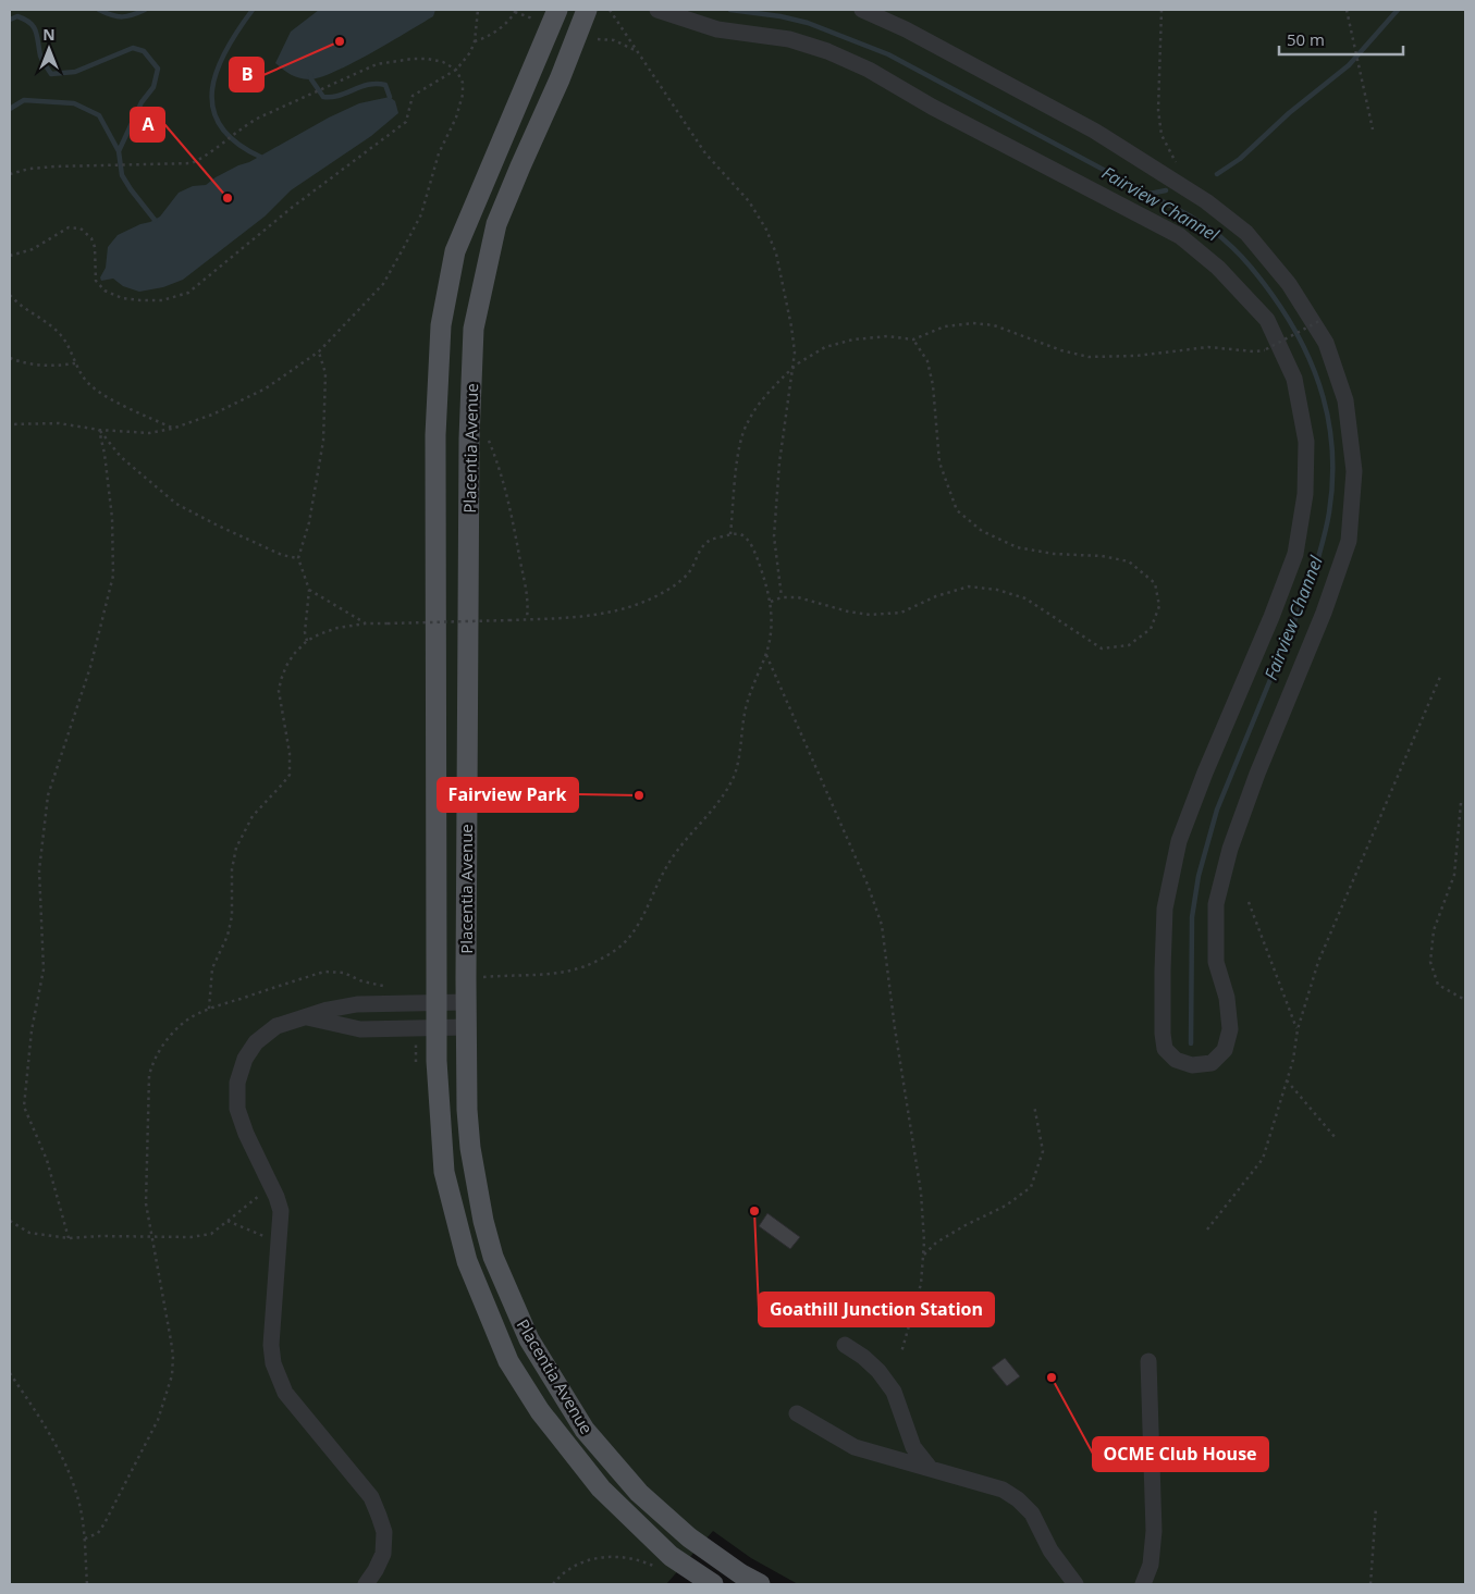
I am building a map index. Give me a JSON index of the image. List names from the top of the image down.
{
  "streets": {
    "main road": ["Placentia Avenue"]
  },
  "water": ["Fairview Channel"],
  "places": [
    "B",
    "A",
    "Fairview Park",
    "Goathill Junction Station",
    "OCME Club House"
  ],
  "scale_bar": "50 m",
  "north": "top"
}
